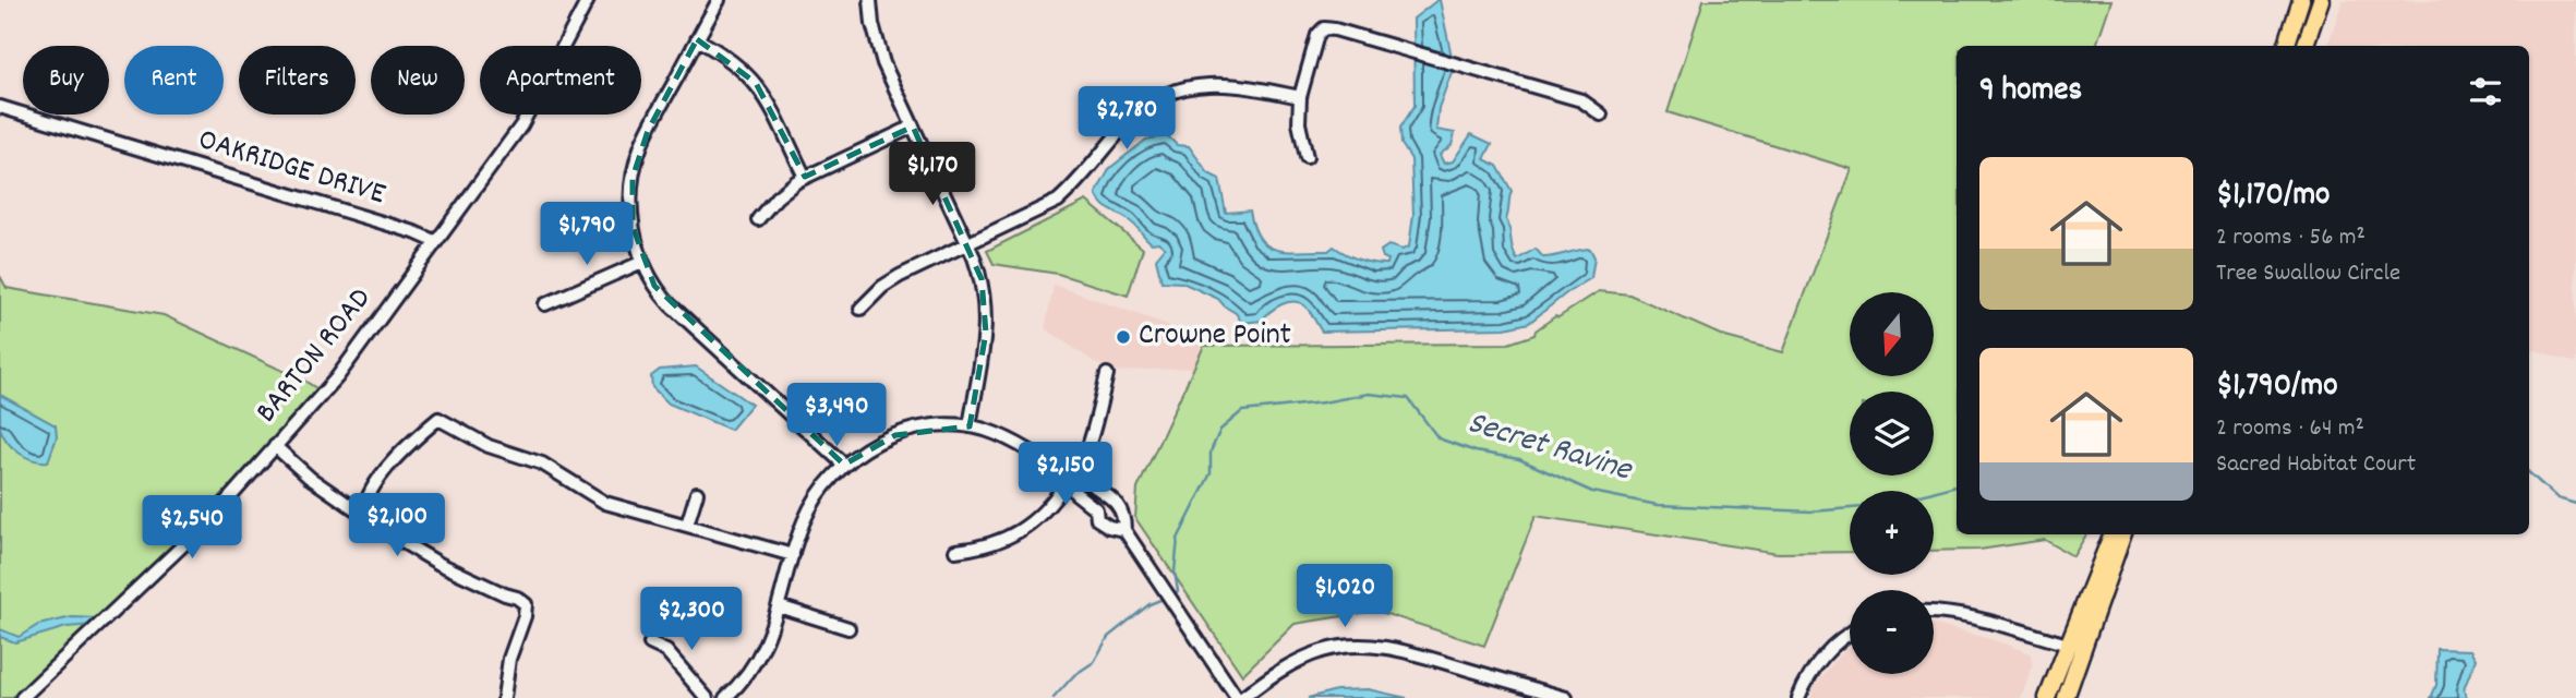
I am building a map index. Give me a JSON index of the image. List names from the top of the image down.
{
  "streets": {
    "street": ["OAKRIDGE DRIVE", "BARTON ROAD"]
  },
  "crossings": [
    ["OAKRIDGE DRIVE", "BARTON ROAD"]
  ],
  "water": ["Secret Ravine"],
  "places": ["Crowne Point"],
  "north": "bottom",
  "page": {
    "chip": [
      "Buy",
      "Rent",
      "Filters",
      "New",
      "Apartment"
    ],
    "heading": "9 homes",
    "price": [
      "$2,780",
      "$1,170",
      "$1,790",
      "$3,490",
      "$2,150",
      "$2,100",
      "$2,540",
      "$1,020",
      "$2,300"
    ],
    "list": [
      {
        "name": "$1,170/mo",
        "note": "2 rooms · 56 m² · Tree Swallow Circle"
      },
      {
        "name": "$1,790/mo",
        "note": "2 rooms · 64 m² · Sacred Habitat Court"
      }
    ],
    "map_buttons": ["+", "−"]
  }
}
